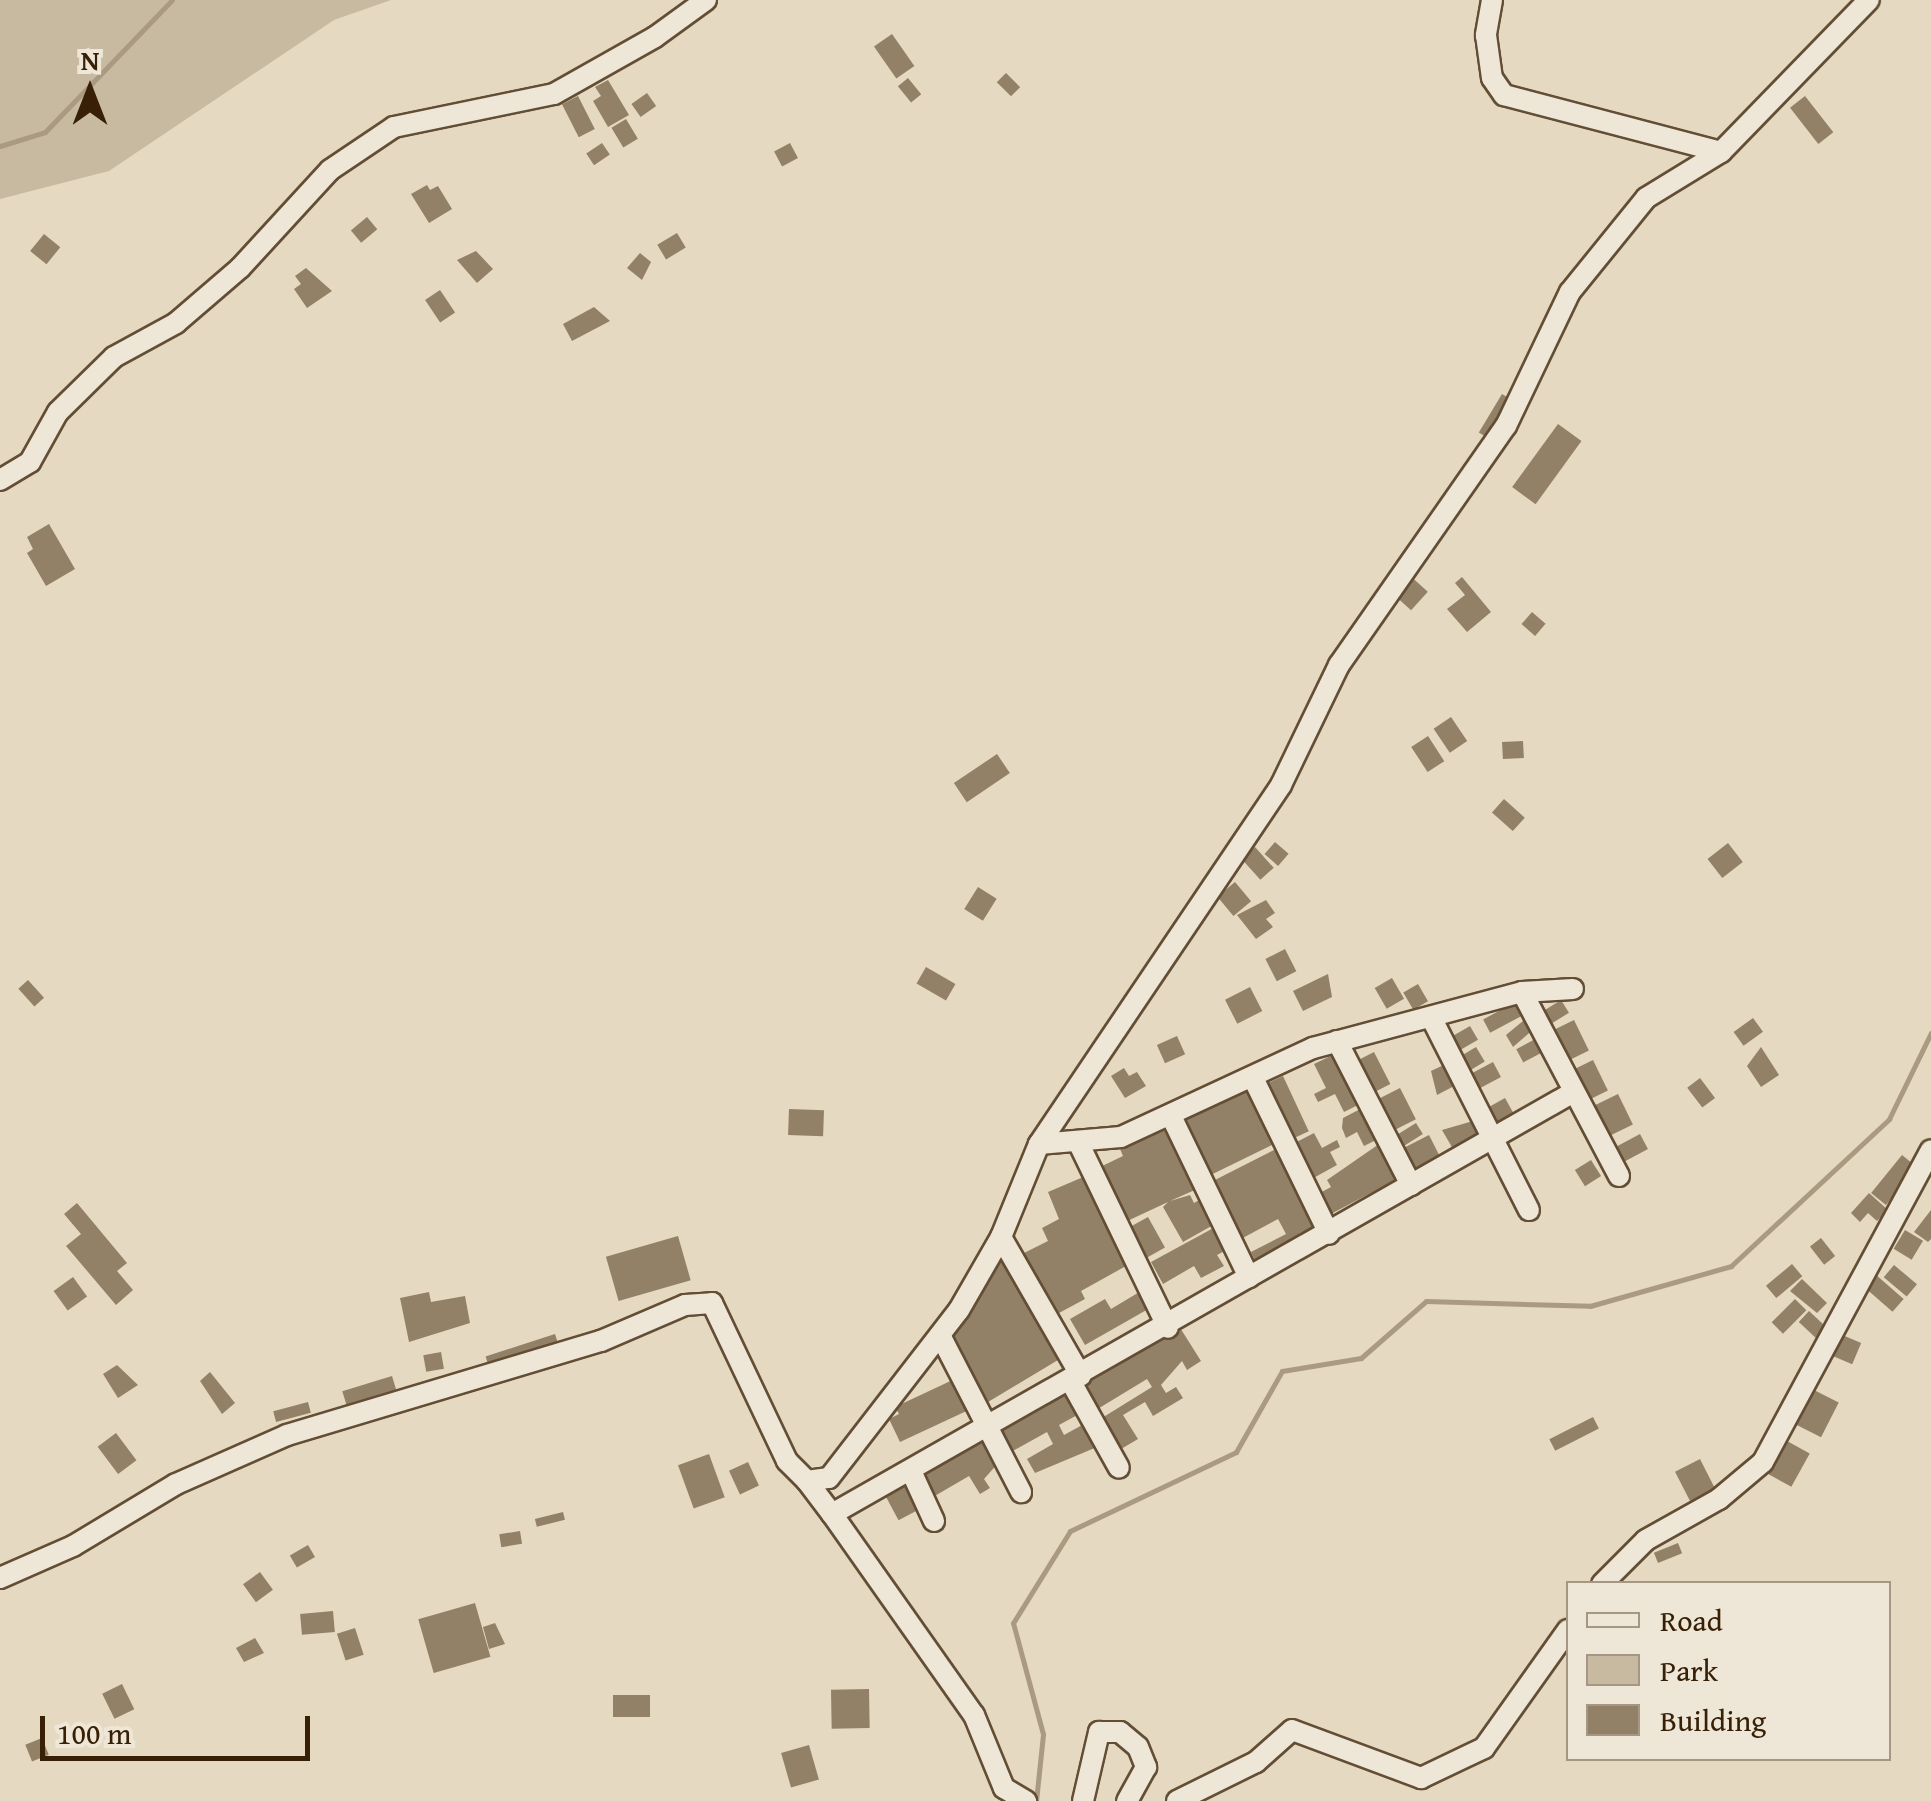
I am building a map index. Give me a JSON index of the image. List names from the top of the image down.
{
  "legend": ["Road", "Park", "Building"],
  "scale_bar": "100 m",
  "north": "top"
}
